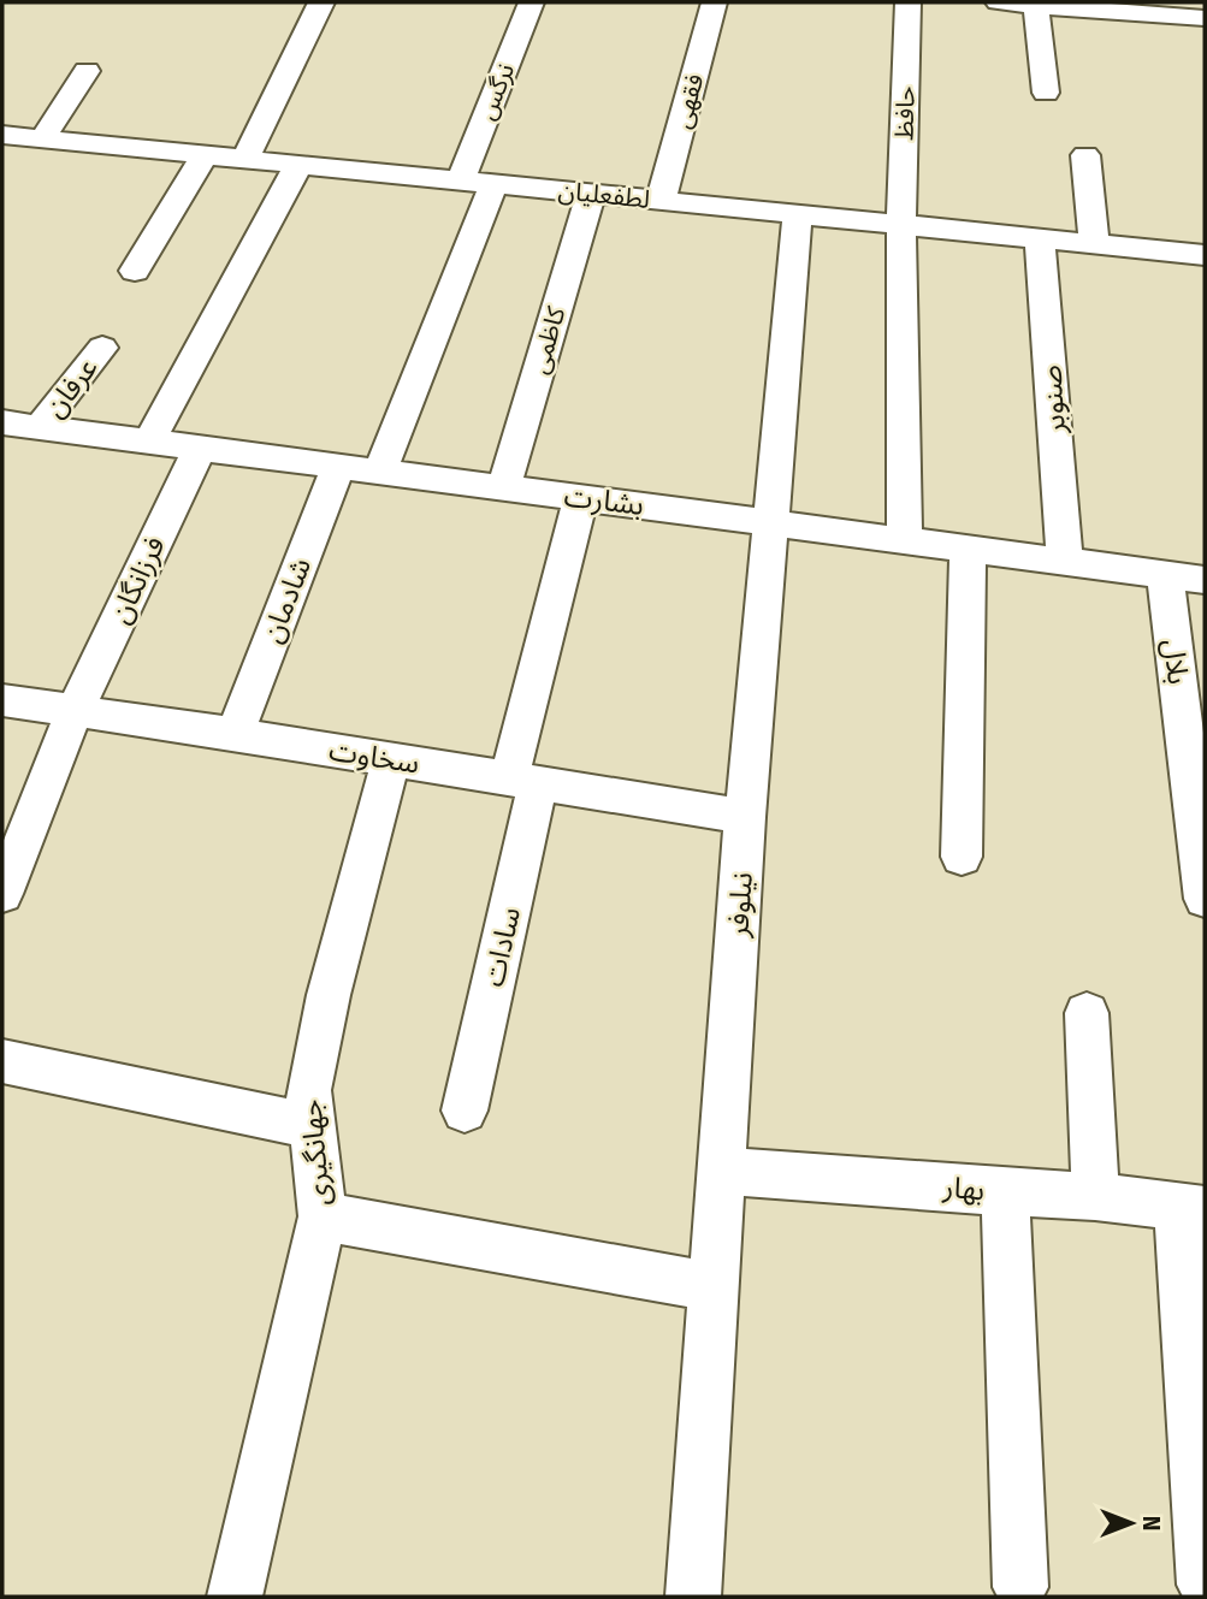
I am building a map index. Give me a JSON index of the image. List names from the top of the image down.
{
  "streets": {
    "street": [
      "نرگس",
      "فقهی",
      "حافظ",
      "لطفعلیان",
      "کاظمی",
      "عرفان",
      "صنوبر",
      "بشارت",
      "فرزانگان",
      "شادمان",
      "بلال",
      "سخاوت",
      "نیلوفر",
      "سادات",
      "جهانگیری",
      "بهار"
    ]
  },
  "crossings": [
    ["نرگس", "لطفعلیان"],
    ["فقهی", "لطفعلیان"],
    ["حافظ", "لطفعلیان"],
    ["حافظ", "بشارت"],
    ["لطفعلیان", "کاظمی"],
    ["لطفعلیان", "صنوبر"],
    ["لطفعلیان", "نیلوفر"],
    ["کاظمی", "بشارت"],
    ["عرفان", "بشارت"],
    ["صنوبر", "بشارت"],
    ["بشارت", "فرزانگان"],
    ["بشارت", "شادمان"],
    ["بشارت", "بلال"],
    ["بشارت", "نیلوفر"],
    ["فرزانگان", "سخاوت"],
    ["شادمان", "سخاوت"],
    ["سخاوت", "نیلوفر"],
    ["سخاوت", "سادات"],
    ["سخاوت", "جهانگیری"],
    ["نیلوفر", "بهار"]
  ],
  "north": "right"
}
